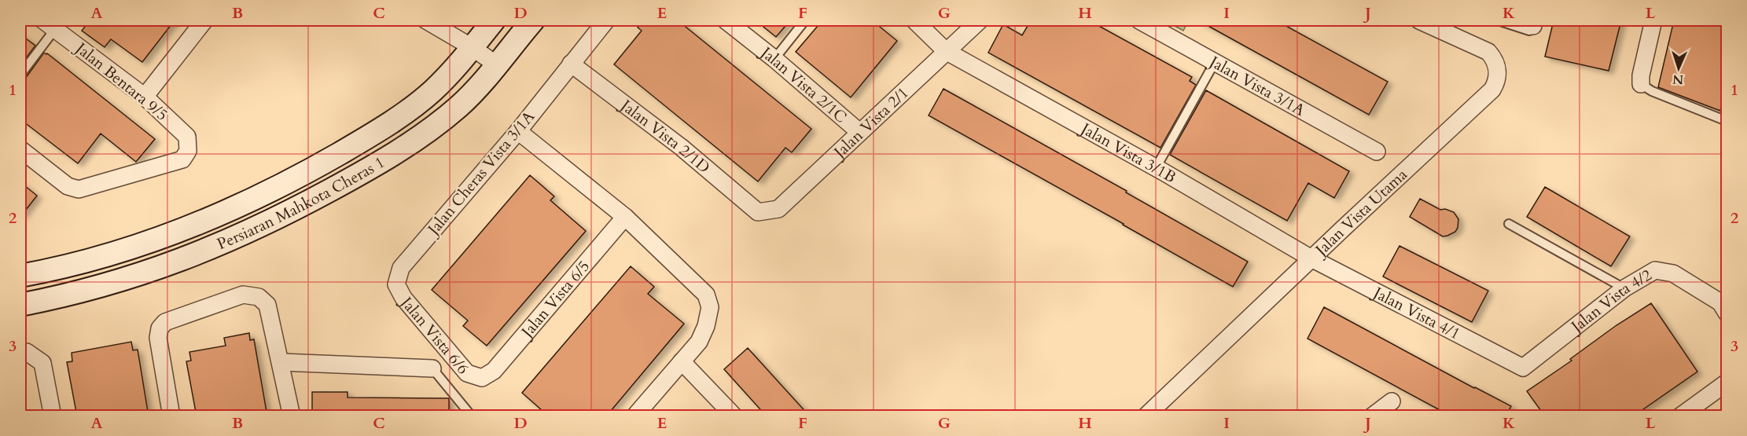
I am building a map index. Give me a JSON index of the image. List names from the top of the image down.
{
  "streets": {
    "main road": ["Persiaran Mahkota Cheras 1"],
    "street": [
      "Jalan Bentara 9/5",
      "Jalan Vista 2/1C",
      "Jalan Vista 3/1A",
      "Jalan Vista 2/1",
      "Jalan Vista 2/1D",
      "Jalan Vista 3/1B",
      "Jalan Cheras Vista 3/1A",
      "Jalan Vista Utama",
      "Jalan Vista 6/5",
      "Jalan Vista 4/2",
      "Jalan Vista 4/1",
      "Jalan Vista 6/6"
    ]
  },
  "crossings": [
    ["Jalan Vista 2/1C", "Jalan Vista 2/1"],
    ["Jalan Vista 2/1", "Jalan Vista 2/1D"],
    ["Jalan Vista 2/1", "Jalan Vista 3/1B"],
    ["Jalan Vista 2/1D", "Jalan Cheras Vista 3/1A"],
    ["Jalan Vista 3/1B", "Jalan Vista Utama"],
    ["Jalan Vista 3/1B", "Jalan Vista 4/1"],
    ["Jalan Cheras Vista 3/1A", "Jalan Vista 6/6"],
    ["Jalan Vista Utama", "Jalan Vista 4/1"],
    ["Jalan Vista 6/5", "Jalan Vista 6/6"],
    ["Jalan Vista 4/2", "Jalan Vista 4/1"]
  ],
  "north": "bottom",
  "grid": {
    "columns": [
      "A",
      "B",
      "C",
      "D",
      "E",
      "F",
      "G",
      "H",
      "I",
      "J",
      "K",
      "L"
    ],
    "rows": ["1", "2", "3"]
  }
}
